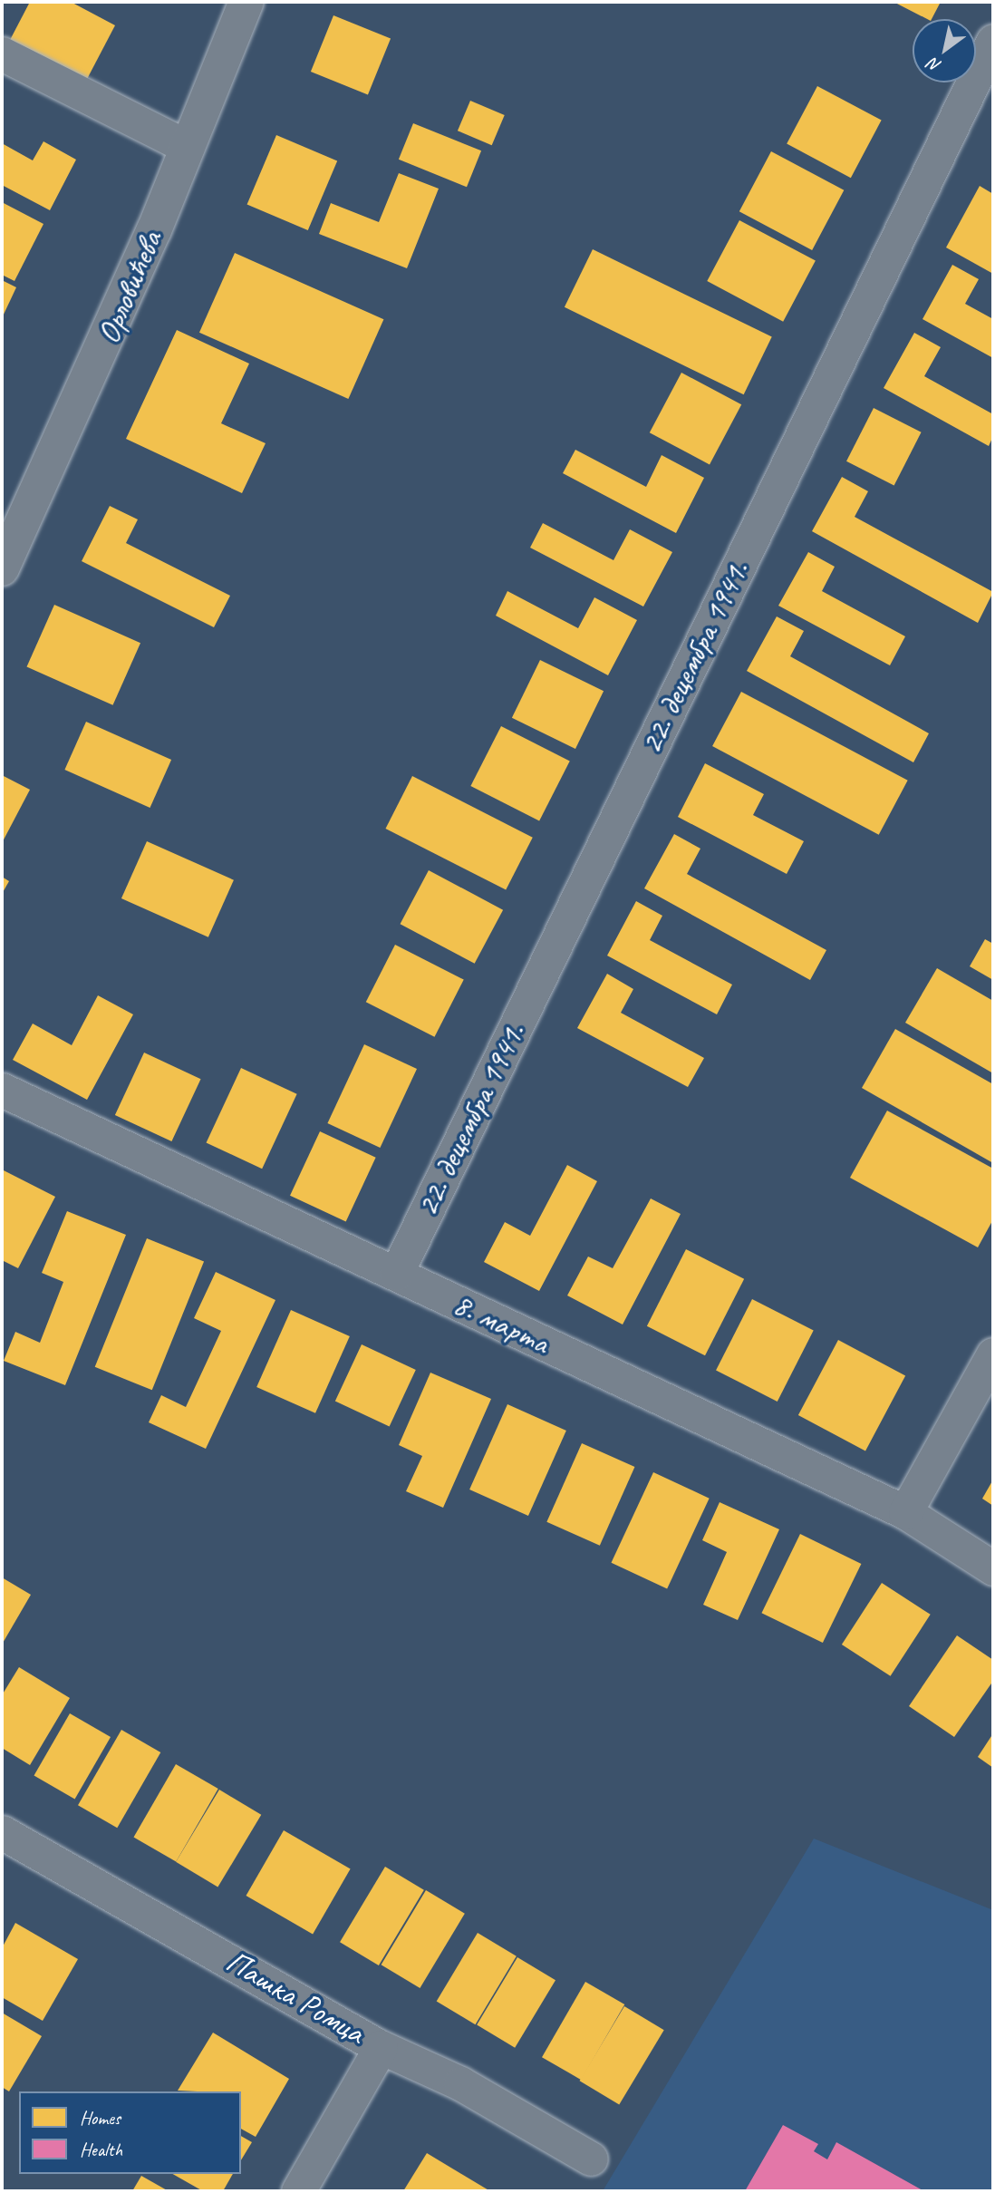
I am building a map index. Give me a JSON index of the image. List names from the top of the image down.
{
  "streets": {
    "street": [
      "Орловићева",
      "22. децембра 1941.",
      "8. марта",
      "Пашка Ромца"
    ]
  },
  "crossings": [
    ["22. децембра 1941.", "8. марта"]
  ],
  "legend": ["Homes", "Health"],
  "north": "bottom left"
}
